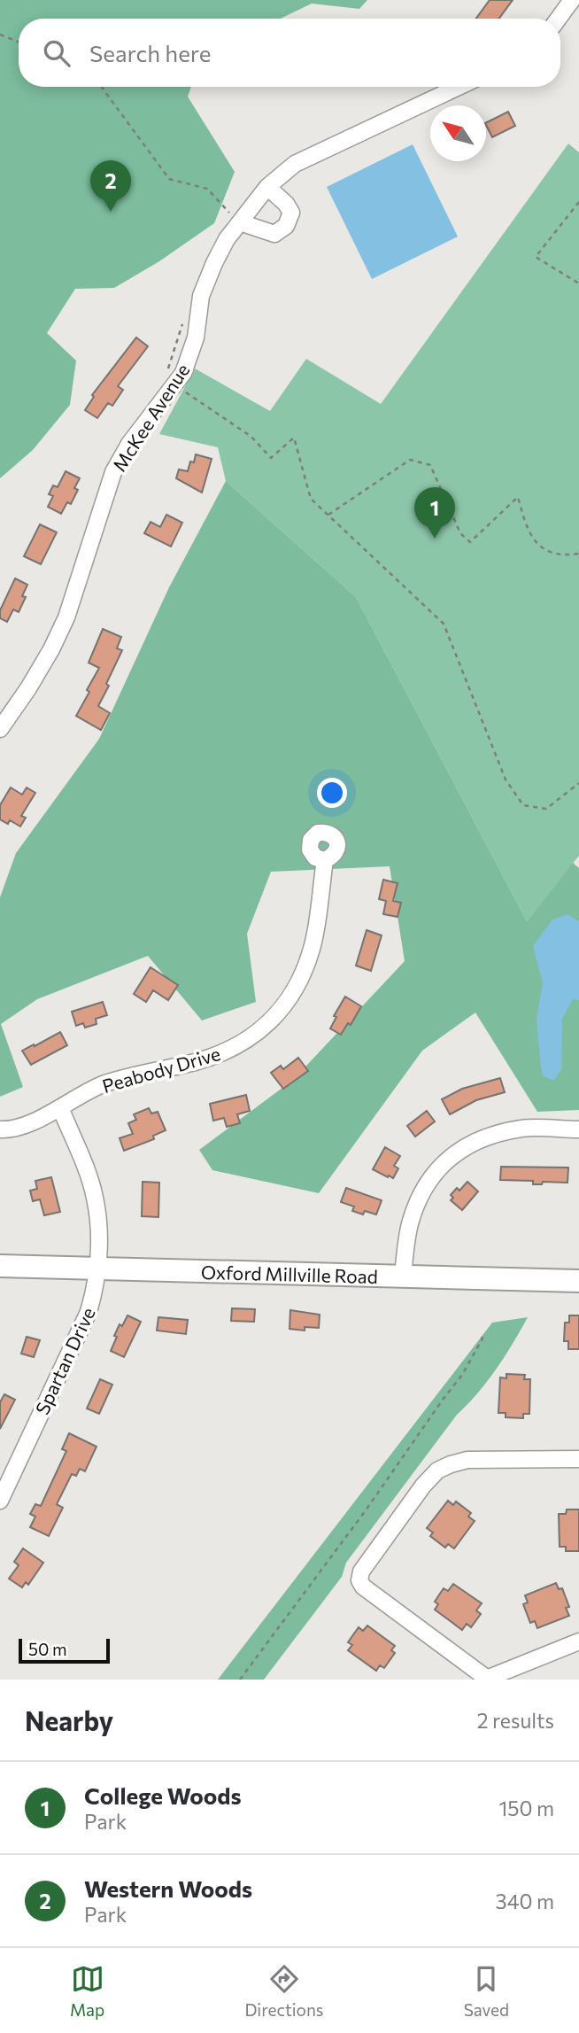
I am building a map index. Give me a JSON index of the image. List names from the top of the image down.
{
  "streets": {
    "highway": ["Oxford Millville Road"],
    "street": ["McKee Avenue", "Peabody Drive", "Spartan Drive"]
  },
  "crossings": [
    ["Peabody Drive", "Spartan Drive"],
    ["Oxford Millville Road", "Spartan Drive"]
  ],
  "scale_bar": "50 m",
  "north": "top left",
  "page": {
    "search": "Search here",
    "pins": ["2", "1"],
    "scale": "50 m",
    "heading": ["Nearby", "2 results"],
    "list": [
      {
        "mark": "1",
        "name": "College Woods",
        "note": "Park",
        "value": "150 m"
      },
      {
        "mark": "2",
        "name": "Western Woods",
        "note": "Park",
        "value": "340 m"
      }
    ],
    "nav": ["Map", "Directions", "Saved"]
  }
}
